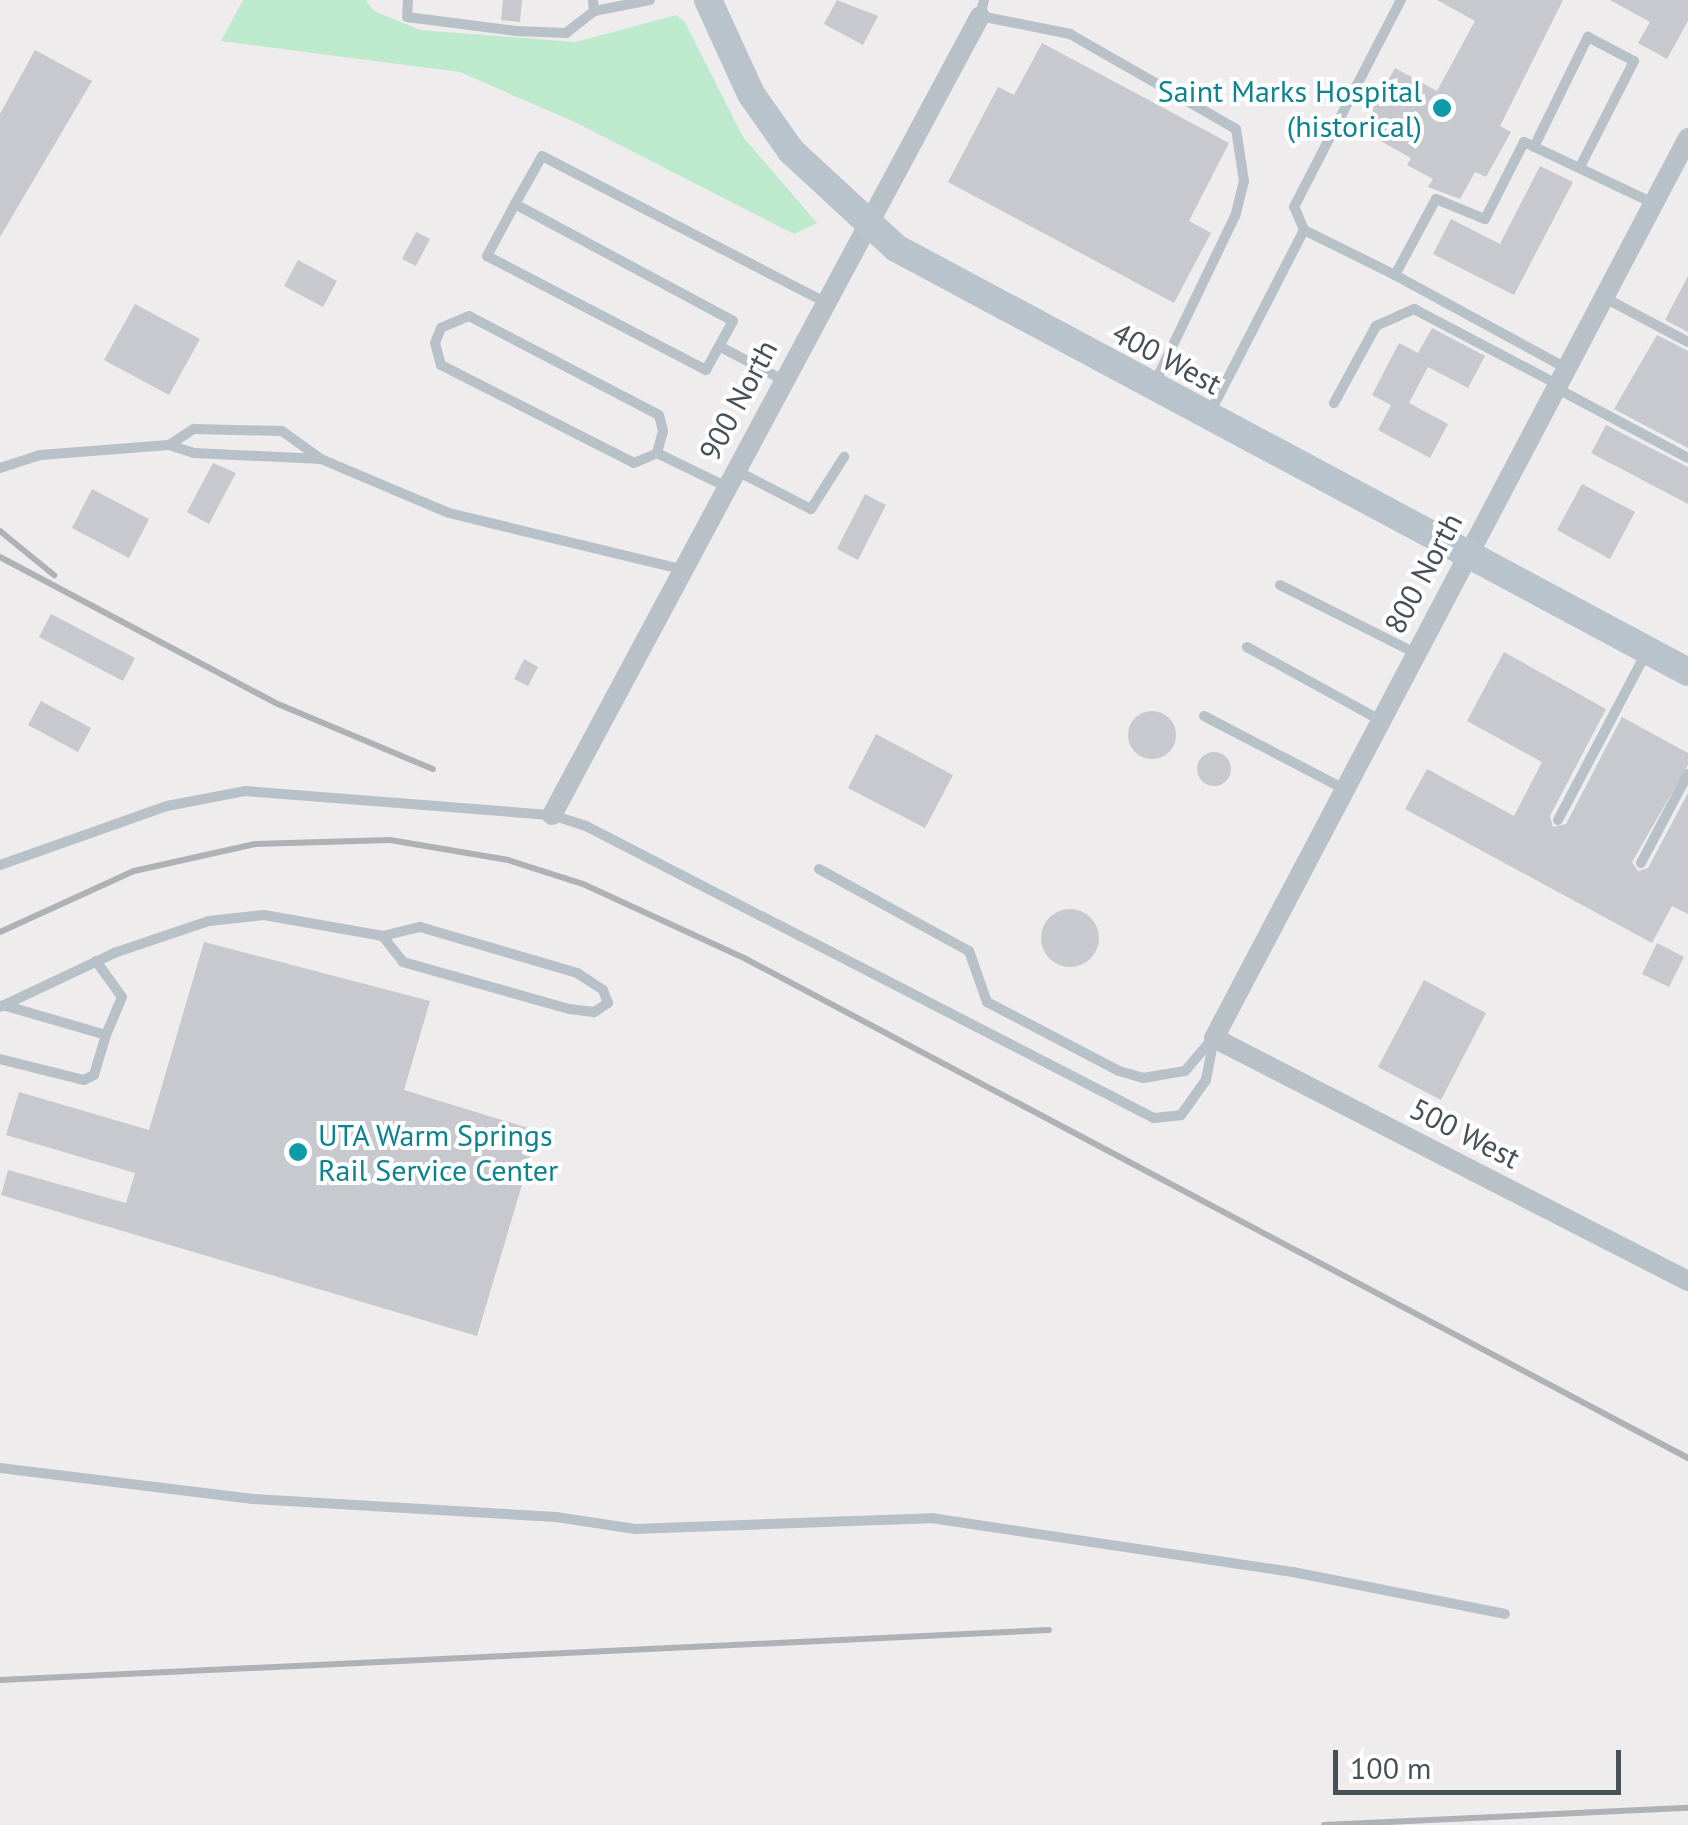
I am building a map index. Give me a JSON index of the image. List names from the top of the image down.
{
  "streets": {
    "street": [
      "400 West",
      "900 North",
      "800 North",
      "500 West"
    ]
  },
  "crossings": [
    ["400 West", "900 North"],
    ["400 West", "800 North"],
    ["800 North", "500 West"]
  ],
  "places": ["Saint Marks Hospital (historical)", "UTA Warm Springs Rail Service Center"],
  "scale_bar": "100 m"
}
